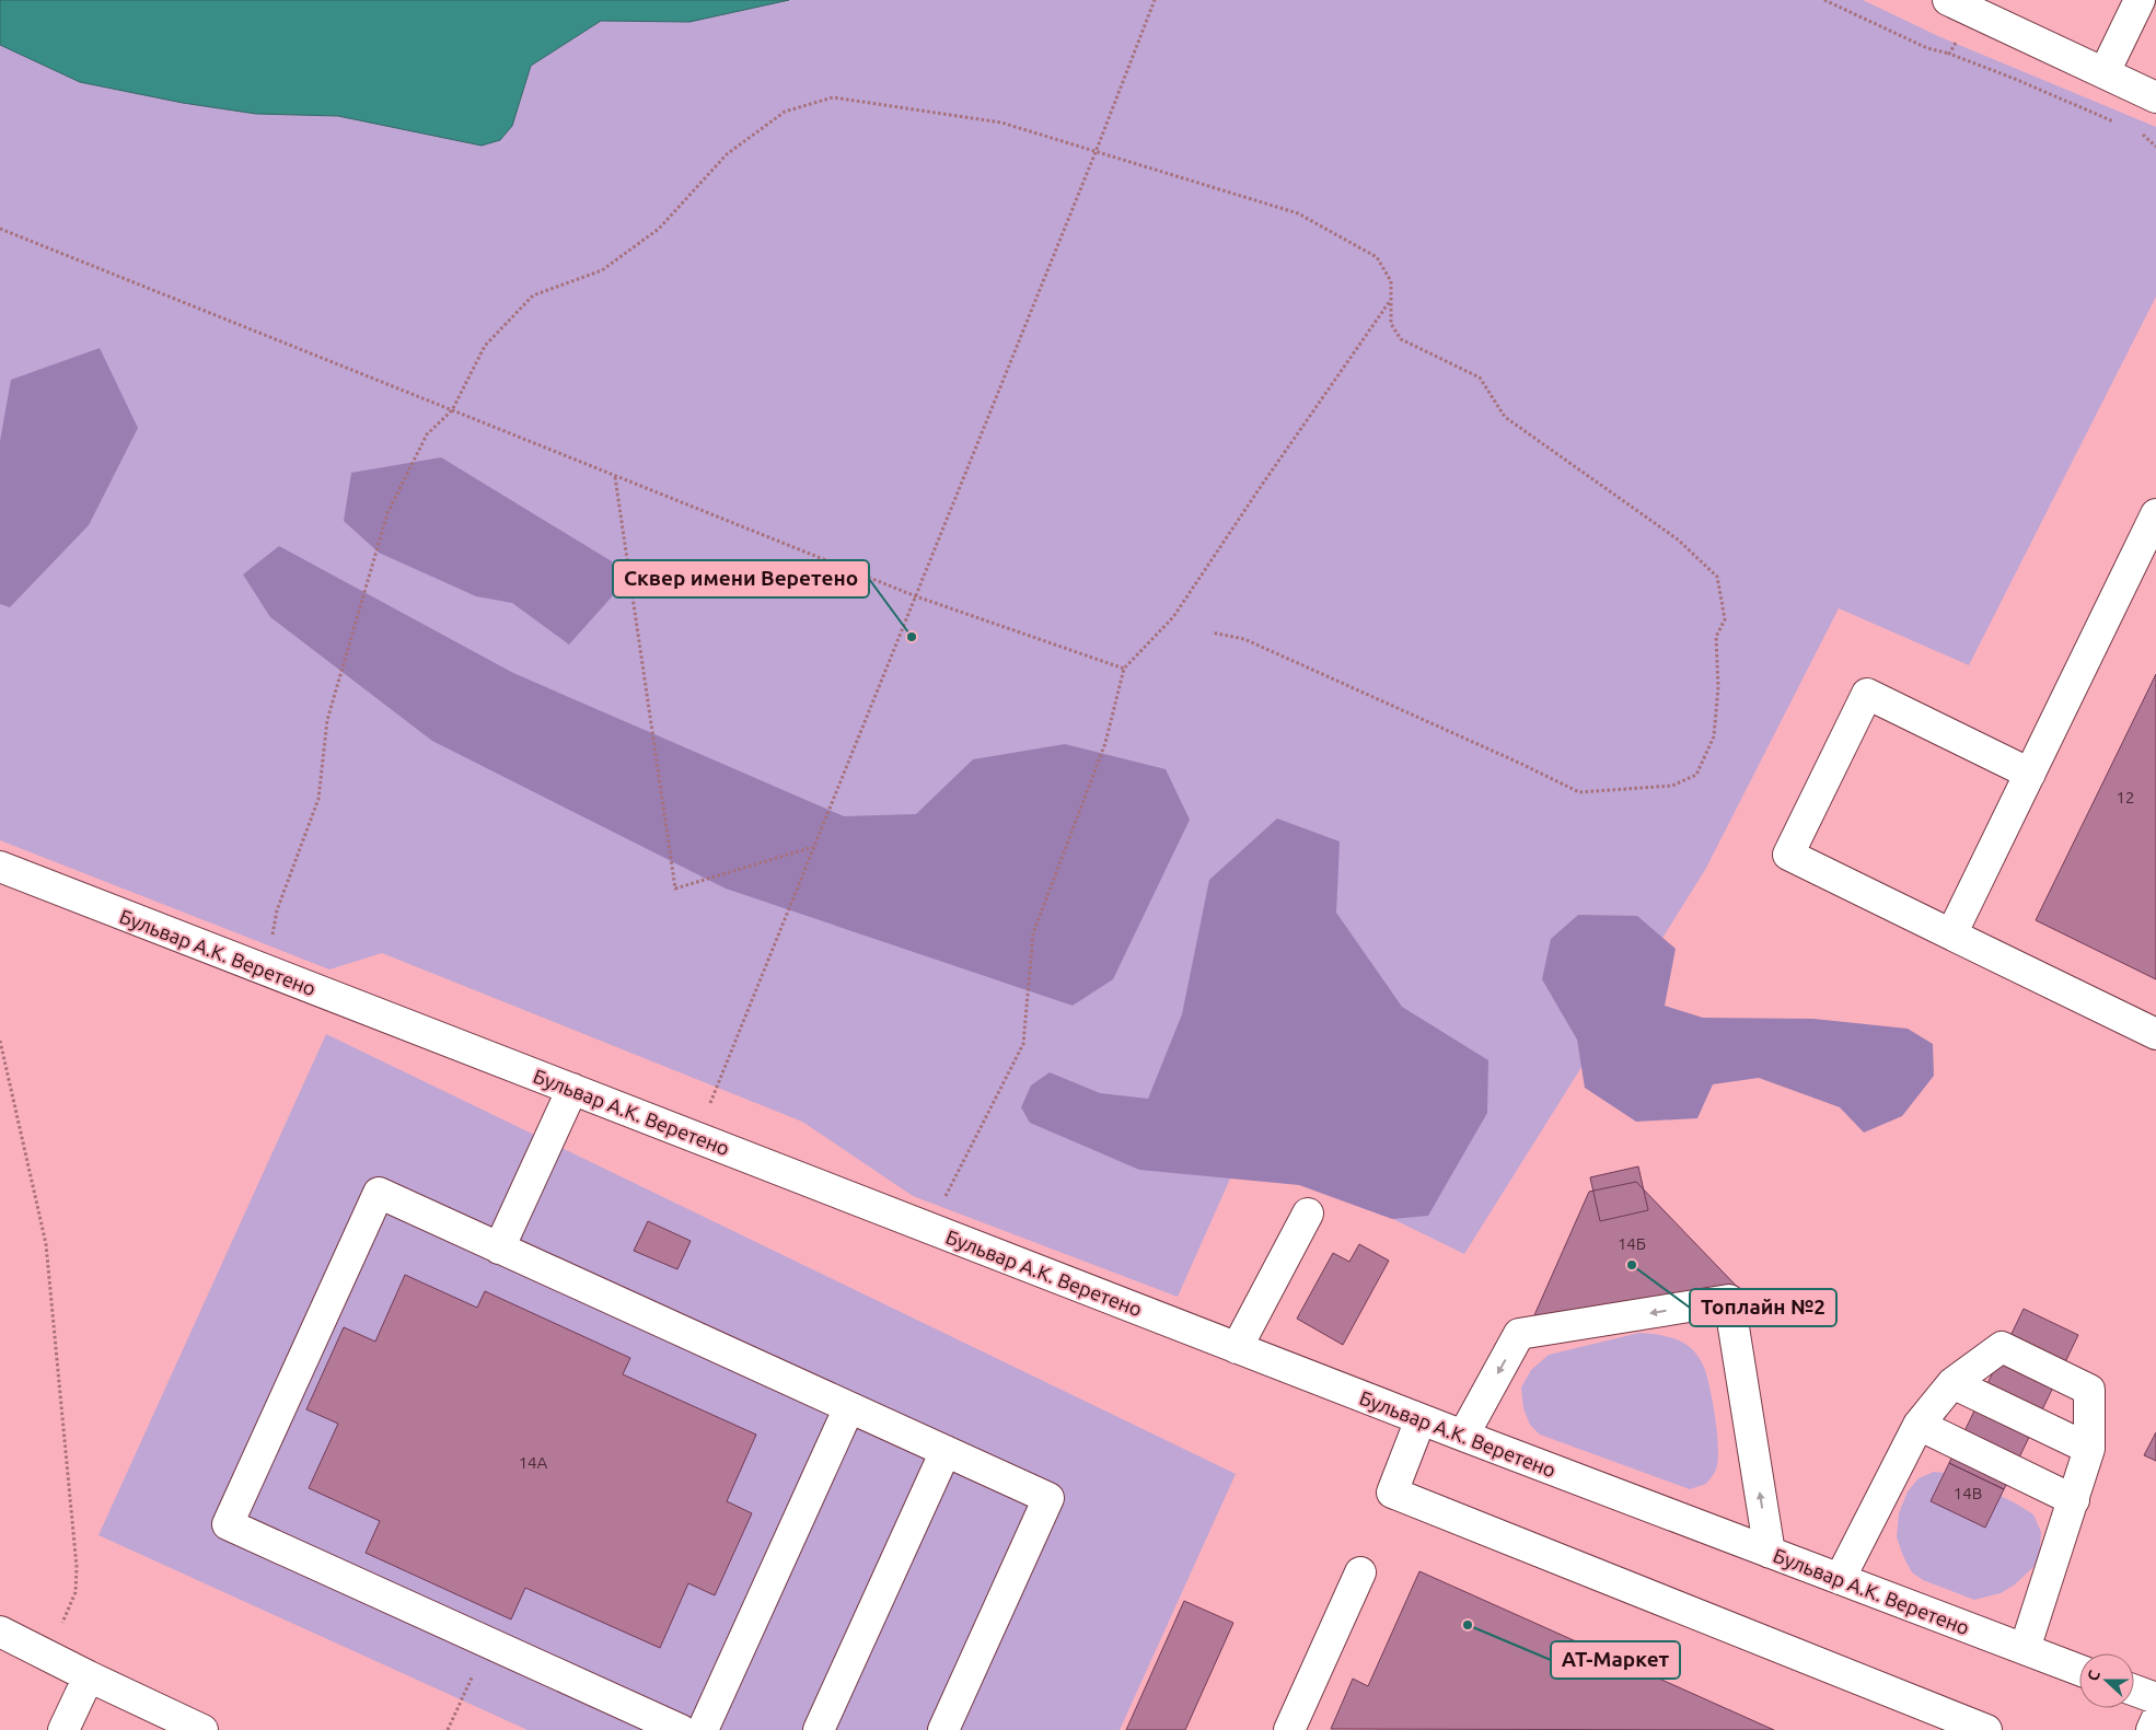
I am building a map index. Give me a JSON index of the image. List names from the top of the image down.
{
  "streets": {
    "street": ["Бульвар А.К. Веретено"]
  },
  "places": ["Сквер имени Веретено", "Топлайн №2", "АТ-Маркет"],
  "house_numbers": [
    "12",
    "14Б",
    "14А",
    "14В"
  ],
  "north": "left"
}
